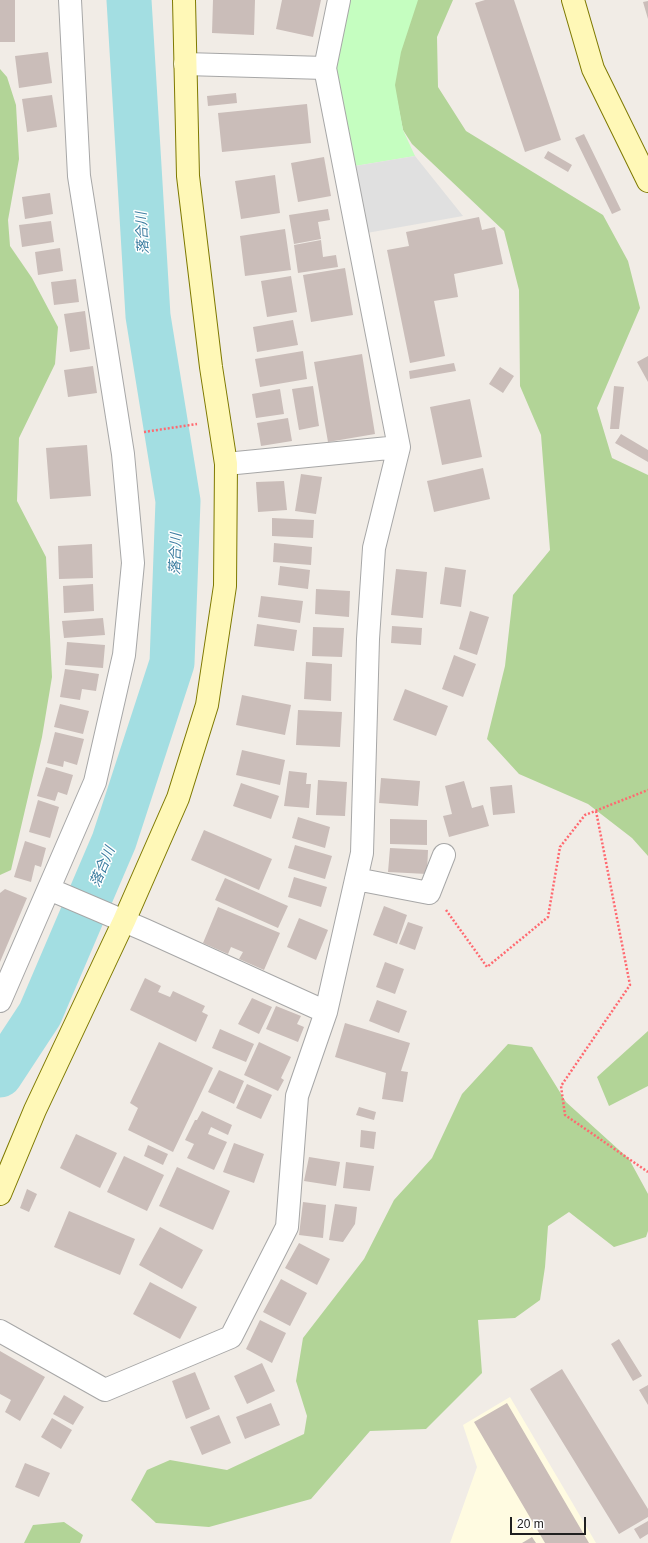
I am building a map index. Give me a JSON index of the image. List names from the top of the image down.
{
  "water": ["落合川"],
  "scale_bar": "20 m"
}
